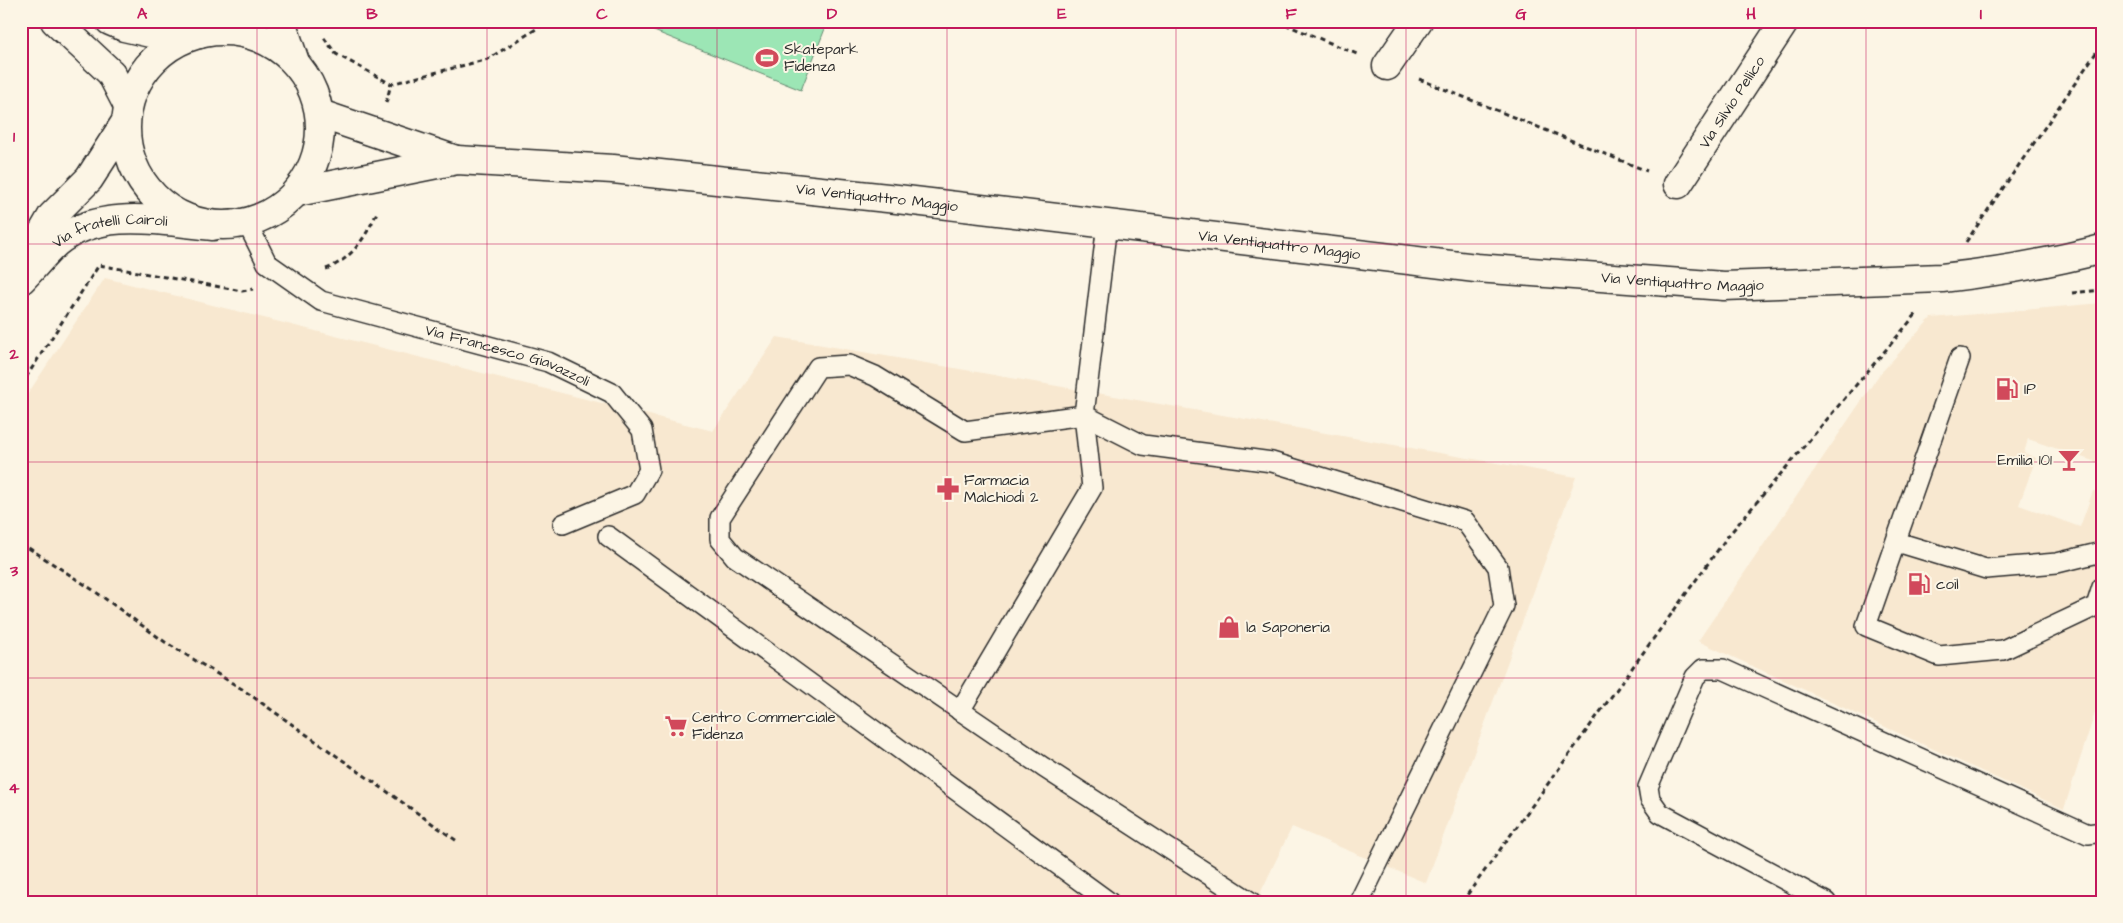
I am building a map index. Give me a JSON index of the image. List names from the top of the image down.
{
  "streets": {
    "main road": ["Via Silvio Pellico", "Via Ventiquattro Maggio", "Via fratelli Cairoli"],
    "lane": ["Via Francesco Giavazzoli"]
  },
  "crossings": [
    ["Via Ventiquattro Maggio", "Via fratelli Cairoli"],
    ["Via Ventiquattro Maggio", "Via Francesco Giavazzoli"]
  ],
  "places": {
    "sports": ["Skatepark Fidenza"],
    "fuel station": ["IP", "coil"],
    "bar": ["Emilia 101"],
    "pharmacy": ["Farmacia Malchiodi 2"],
    "shop": ["la Saponeria"],
    "supermarket": ["Centro Commerciale Fidenza"]
  },
  "grid": {
    "columns": [
      "A",
      "B",
      "C",
      "D",
      "E",
      "F",
      "G",
      "H",
      "I"
    ],
    "rows": [
      "1",
      "2",
      "3",
      "4"
    ]
  }
}
